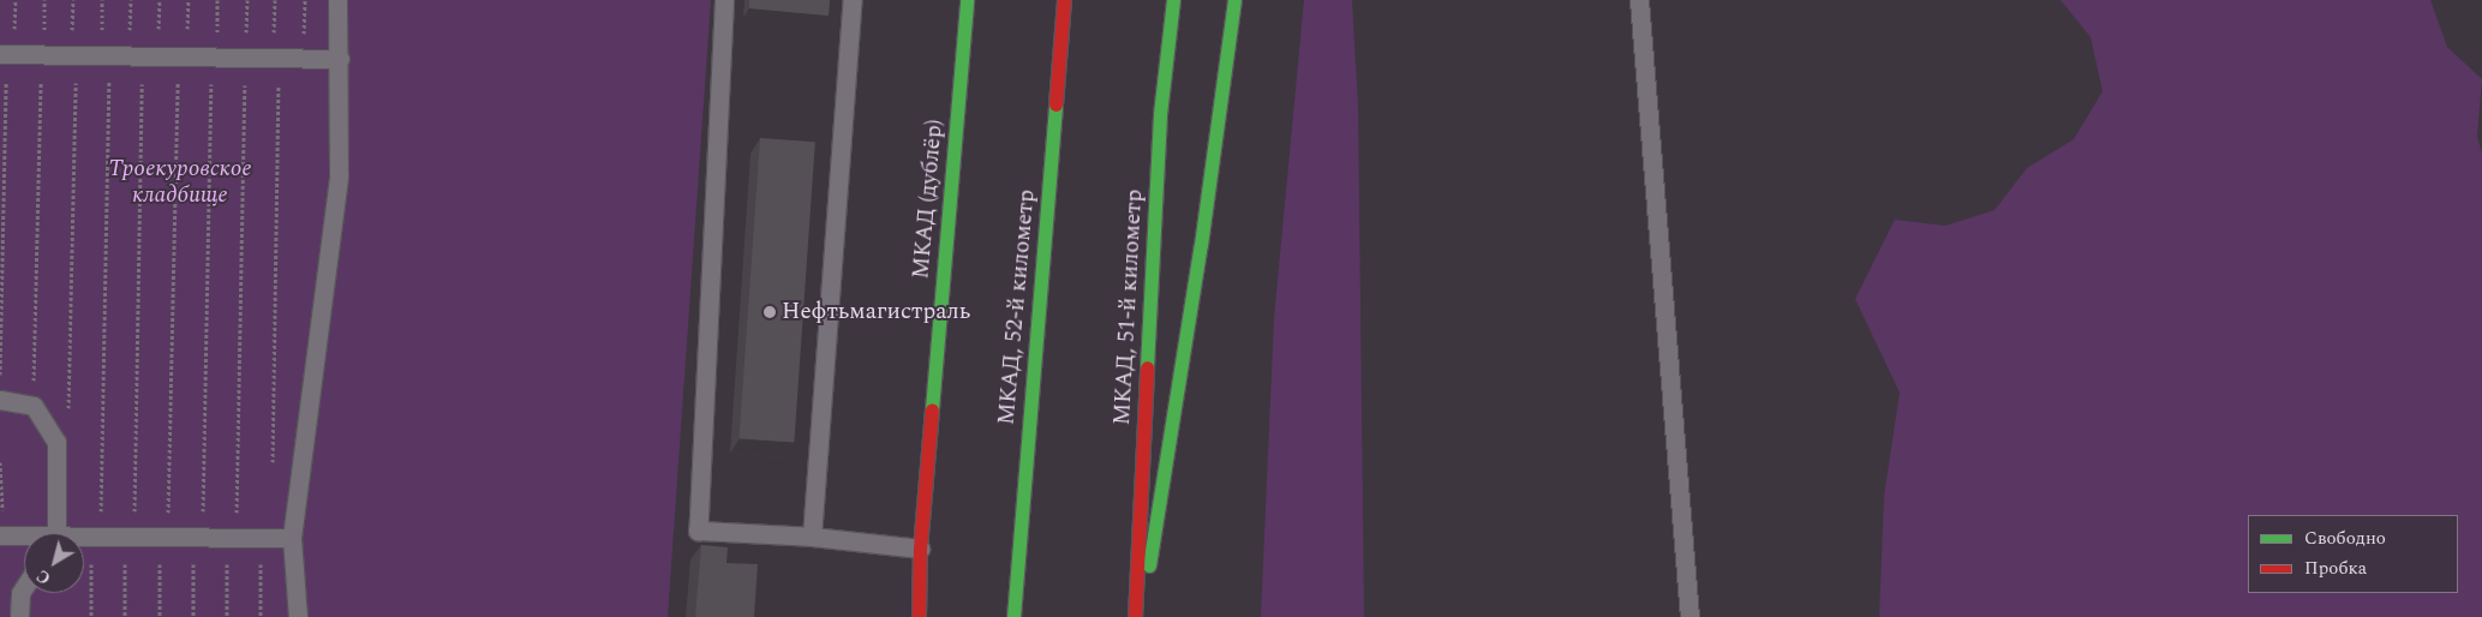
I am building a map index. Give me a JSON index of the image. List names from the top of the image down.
{
  "streets": {
    "main road": ["МКАД (дублёр)", "МКАД, 52-й километр", "МКАД, 51-й километр"]
  },
  "parks": ["Троекуровское кладбище"],
  "places": ["Нефтьмагистраль"],
  "legend": ["Свободно", "Пробка"],
  "north": "bottom left"
}
